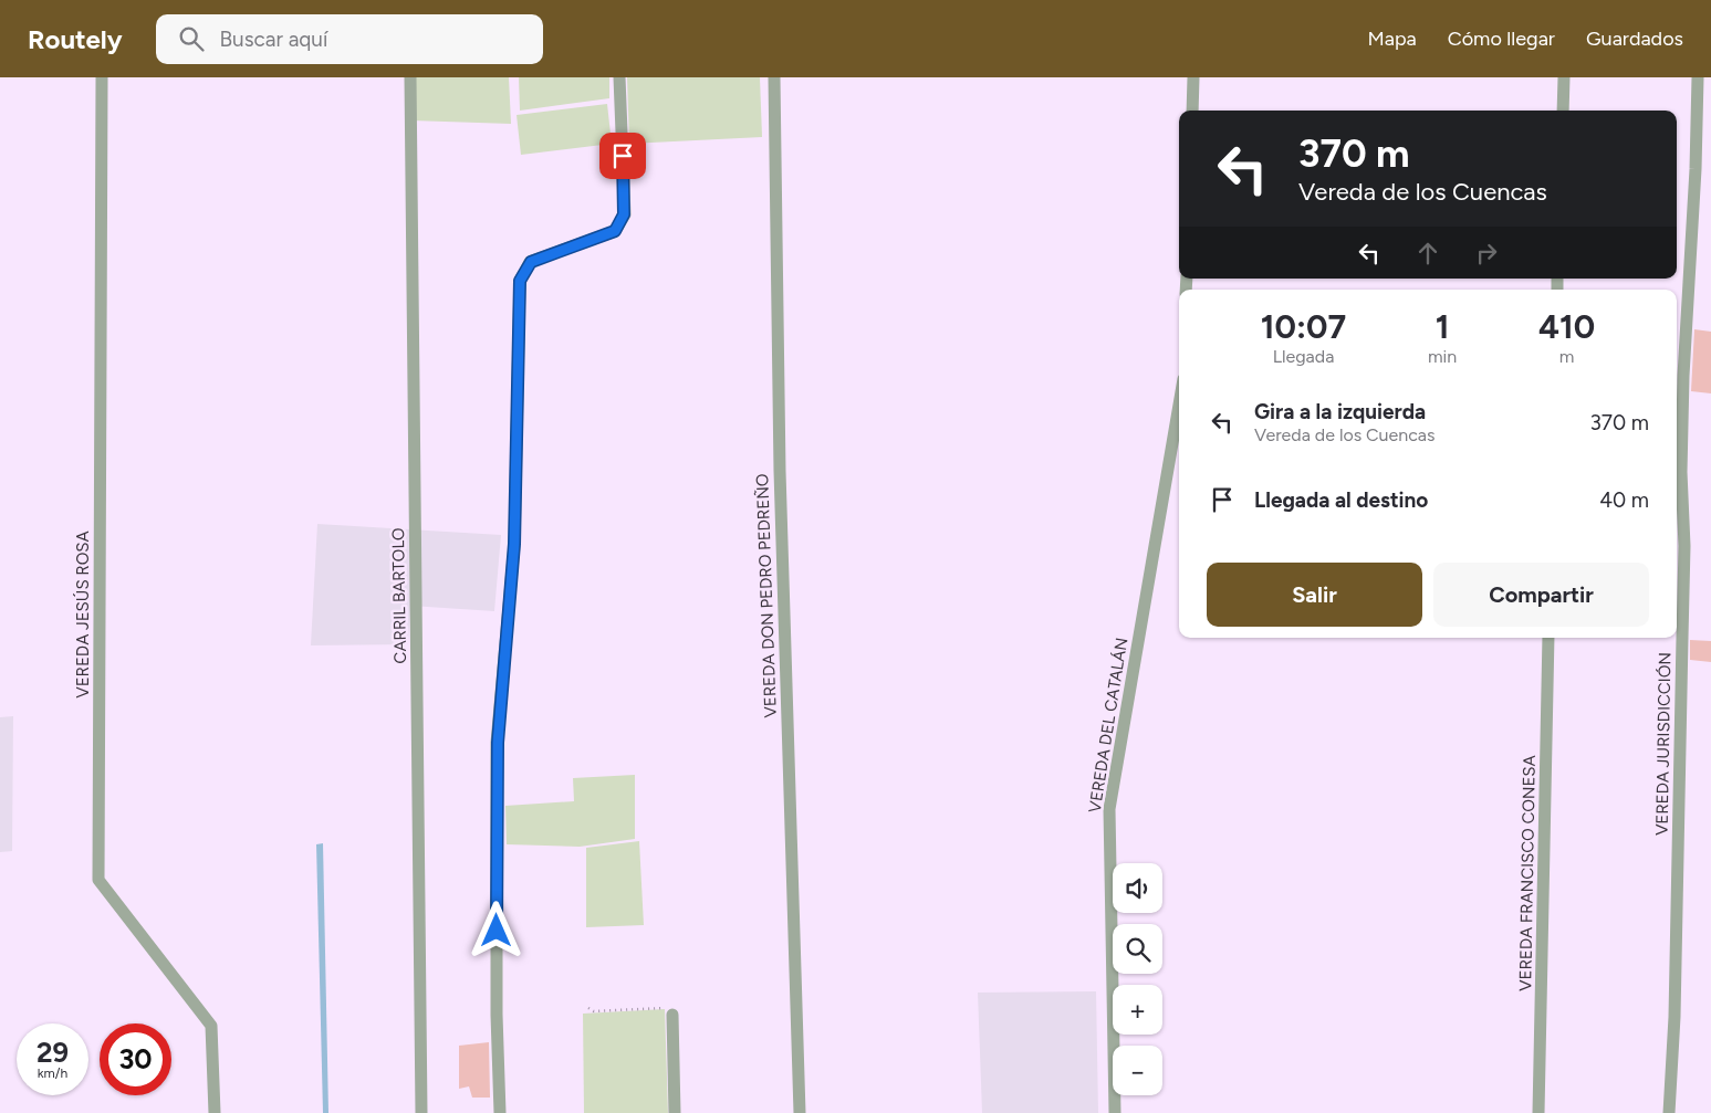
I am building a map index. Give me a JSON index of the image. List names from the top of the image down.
{
  "streets": {
    "street": [
      "CARRIL BARTOLO",
      "VEREDA DON PEDRO PEDREÑO",
      "VEREDA JESÚS ROSA",
      "VEREDA DEL CATALÁN",
      "VEREDA JURISDICCIÓN",
      "VEREDA FRANCISCO CONESA"
    ]
  },
  "page": {
    "header": "Routely",
    "search": "Buscar aquí",
    "nav": ["Mapa", "Cómo llegar", "Guardados"],
    "turn": ["370 m", "Vereda de los Cuencas"],
    "eta": [
      "10:07",
      "Llegada",
      "1",
      "min",
      "410",
      "m"
    ],
    "list": [
      {
        "name": "Gira a la izquierda",
        "note": "Vereda de los Cuencas",
        "value": "370 m"
      },
      {
        "name": "Llegada al destino",
        "value": "40 m"
      }
    ],
    "buttons": ["Salir", "Compartir"],
    "map_buttons": ["+", "−"],
    "speed": "29 km/h",
    "limit": "30"
  }
}
